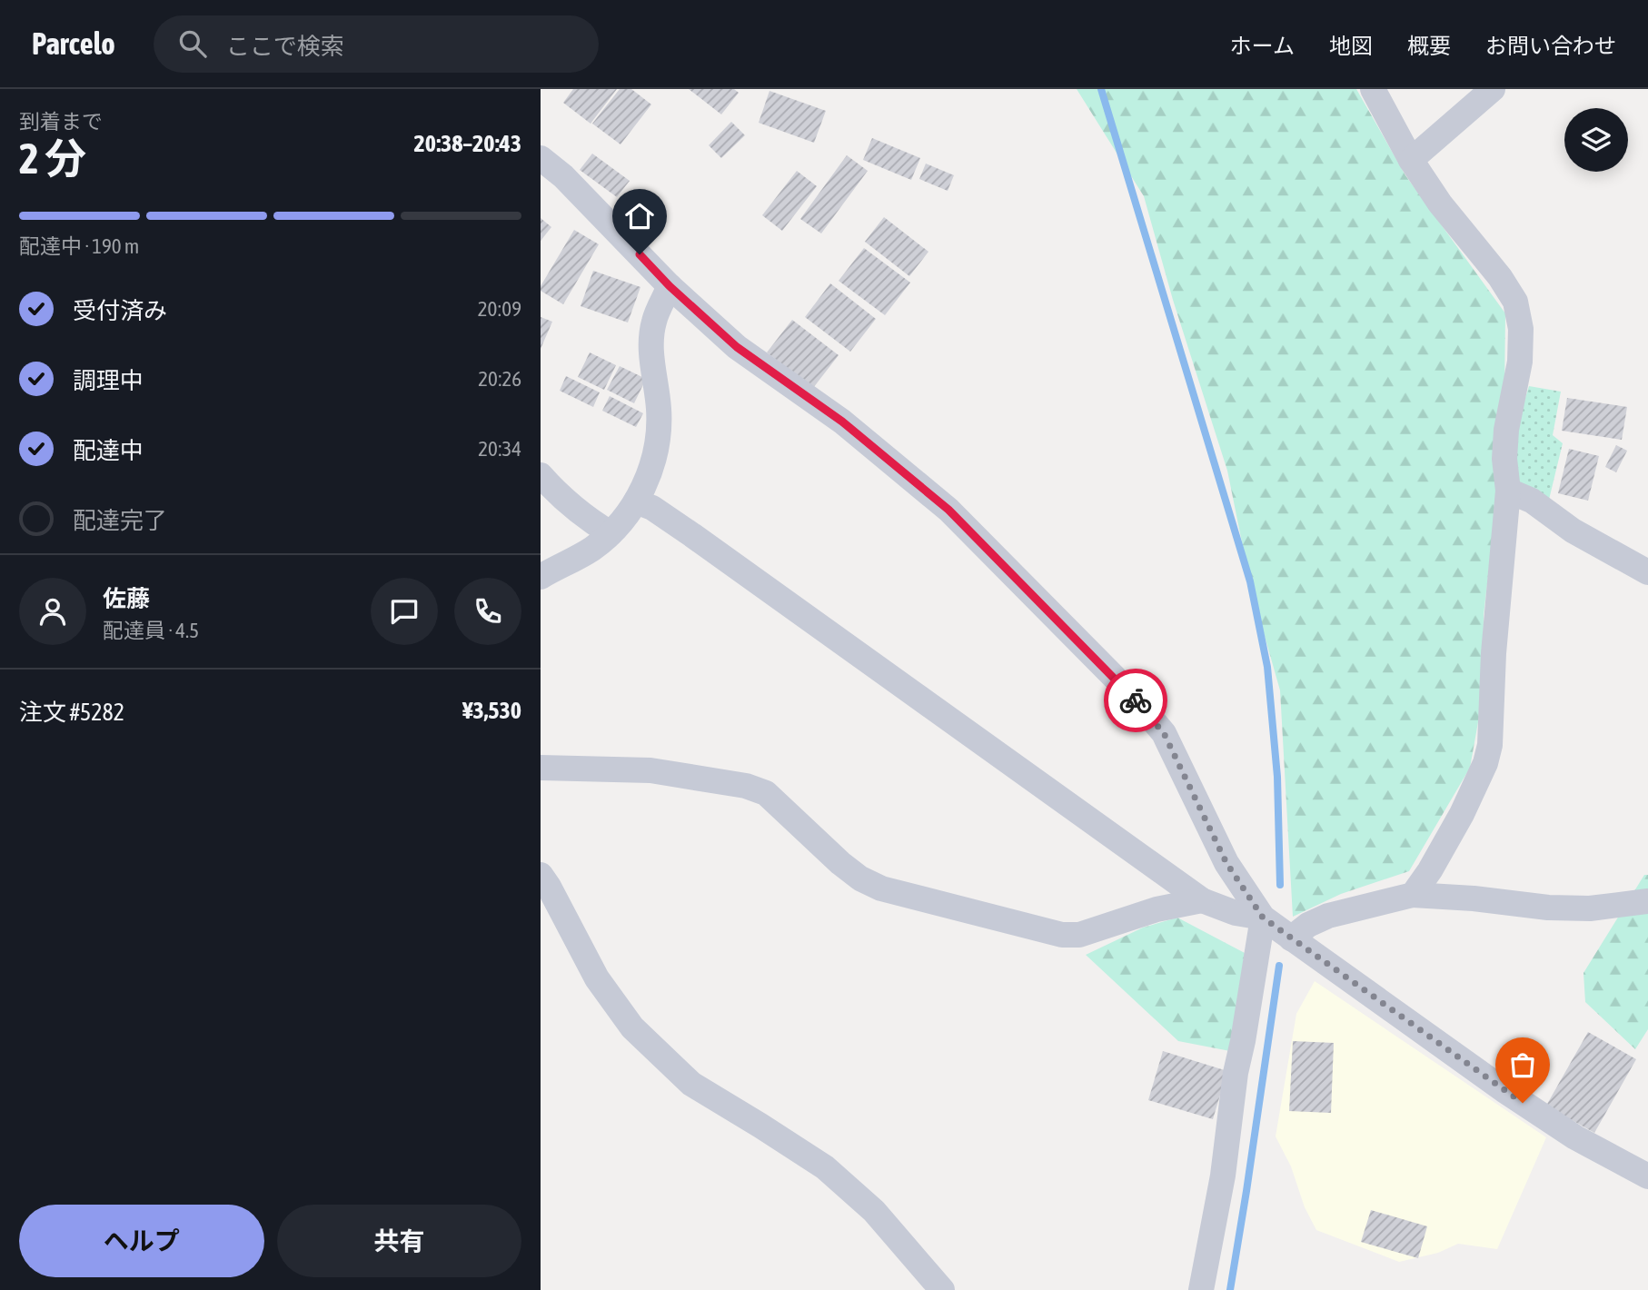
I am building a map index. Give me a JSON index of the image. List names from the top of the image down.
{
  "page": {
    "header": "Parcelo",
    "search": "ここで検索",
    "nav": [
      "ホーム",
      "地図",
      "概要",
      "お問い合わせ"
    ],
    "heading": ["2 分", "到着まで", "20:38–20:43"],
    "panel": [
      "佐藤",
      "配達員 · 4.5",
      "注文 #5282",
      "¥3,530"
    ],
    "bar": "配達中 · 190 m",
    "list": [
      ["受付済み", "20:09"],
      ["調理中", "20:26"],
      ["配達中", "20:34"],
      "配達完了"
    ],
    "buttons": ["ヘルプ", "共有"]
  }
}
